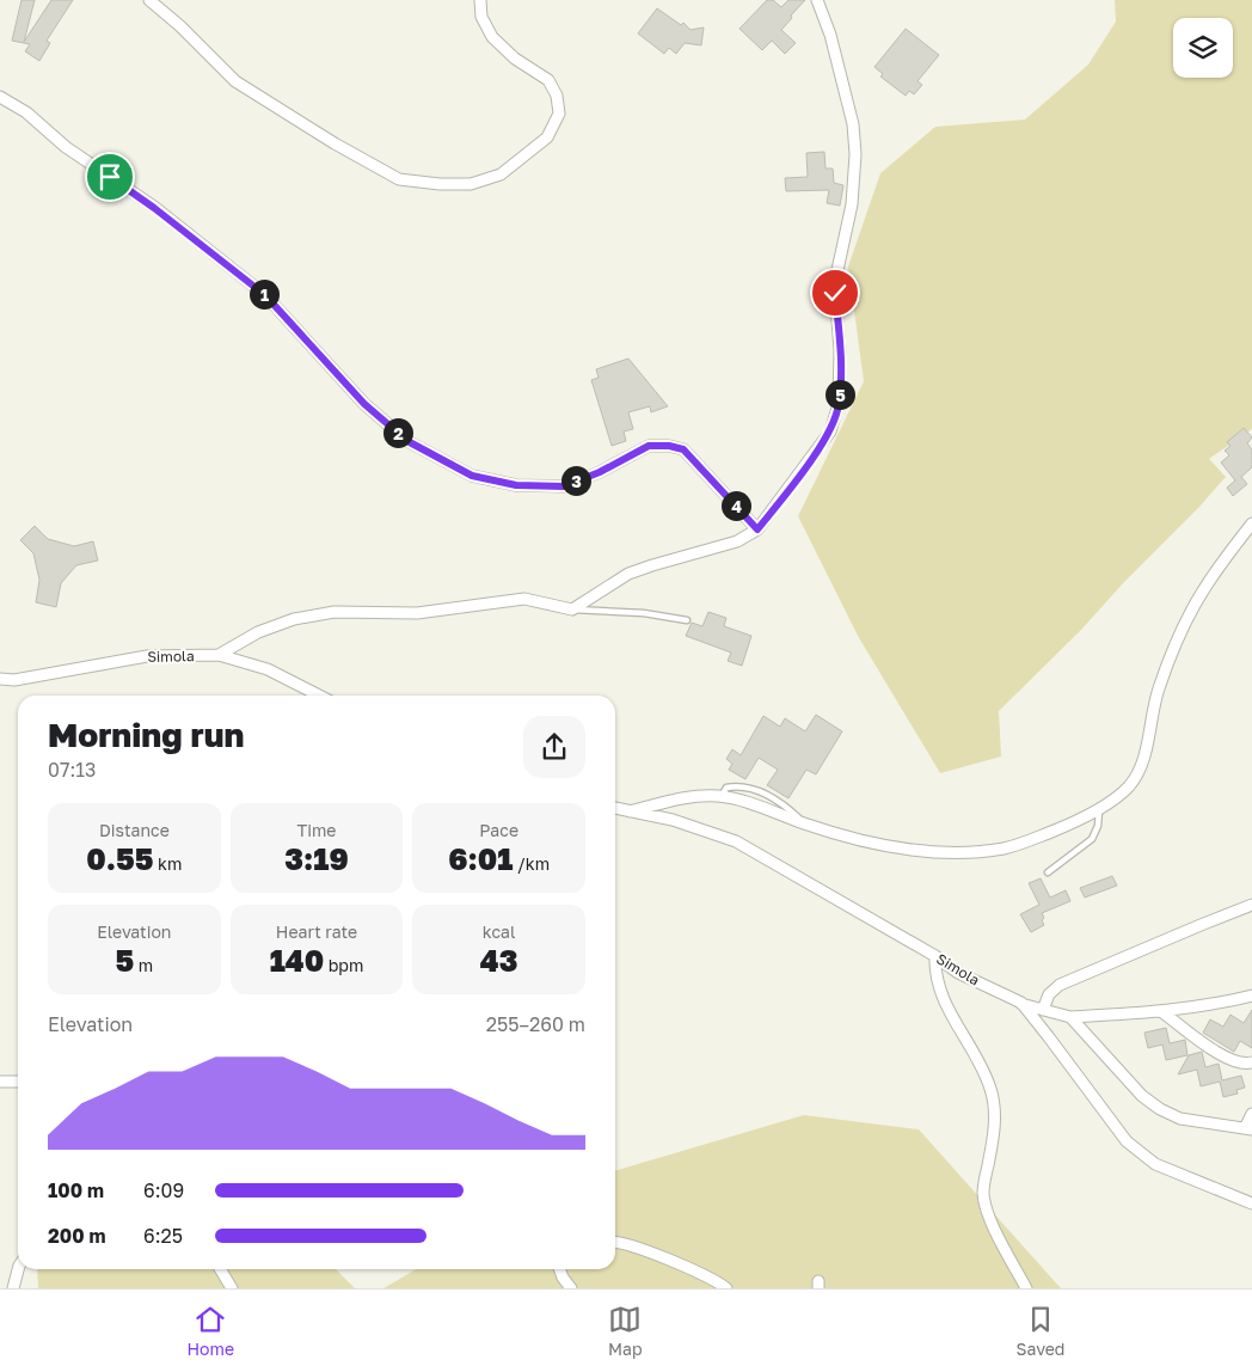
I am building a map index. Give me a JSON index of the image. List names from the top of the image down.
{
  "streets": {
    "street": ["Simola"]
  },
  "page": {
    "pins": [
      "1",
      "5",
      "2",
      "3",
      "4"
    ],
    "heading": ["Morning run", "07:13"],
    "stats": [
      ["Distance", "0.55 km"],
      ["Time", "3:19"],
      ["Pace", "6:01 /km"],
      ["Elevation", "5 m"],
      ["Heart rate", "140 bpm"],
      ["kcal", "43"]
    ],
    "chart": ["Elevation", "255–260 m"],
    "list": [
      {
        "name": "100 m",
        "note": "6:09"
      },
      {
        "name": "200 m",
        "note": "6:25"
      }
    ],
    "tabs": ["Home", "Map", "Saved"]
  }
}
